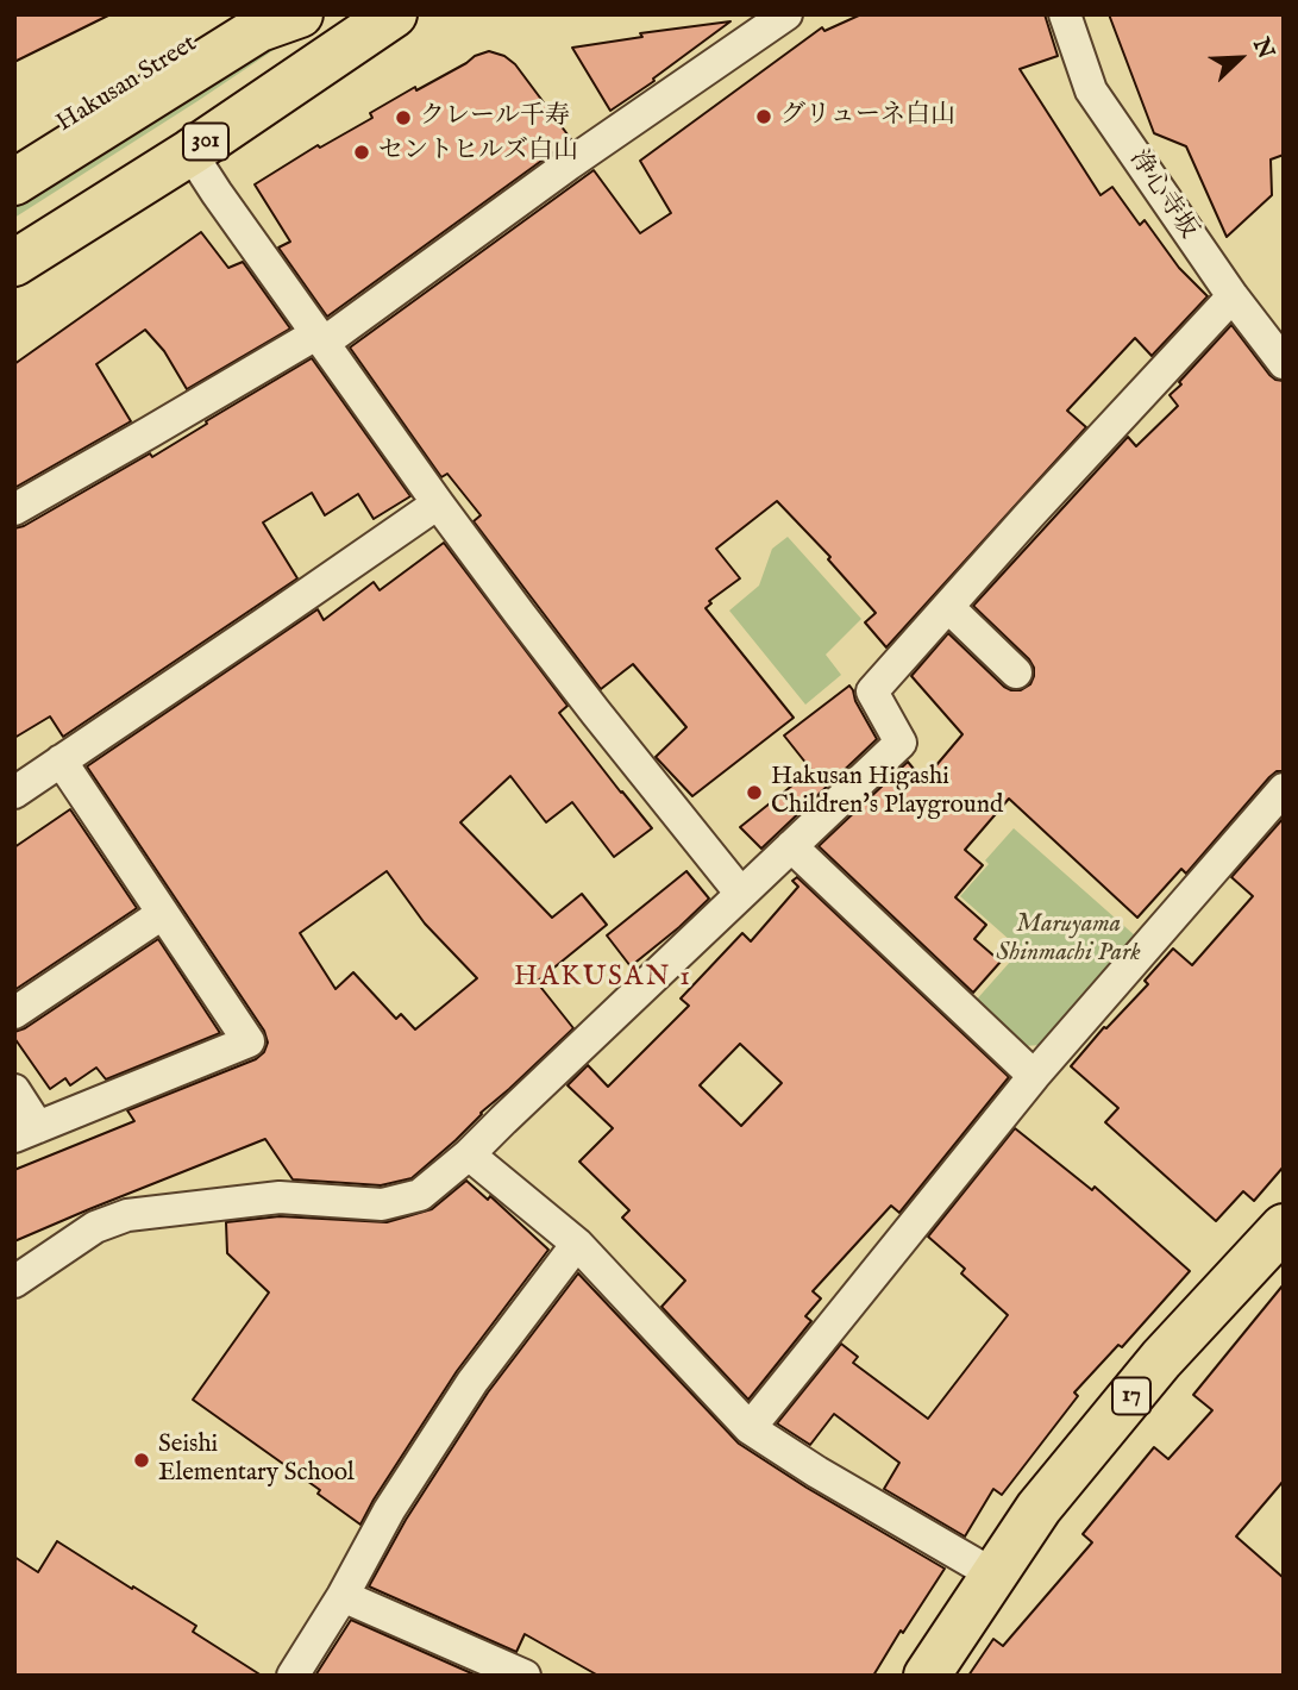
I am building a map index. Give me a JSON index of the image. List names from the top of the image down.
{
  "streets": {
    "main road": ["Hakusan Street", "301", "17"],
    "street": ["浄心寺坂"]
  },
  "districts": ["HAKUSAN 1"],
  "parks": ["Maruyama Shinmachi Park"],
  "places": [
    "グリューネ白山",
    "クレール千寿",
    "セントヒルズ白山",
    "Hakusan Higashi Children's Playground",
    "Seishi Elementary School"
  ],
  "north": "top right"
}
